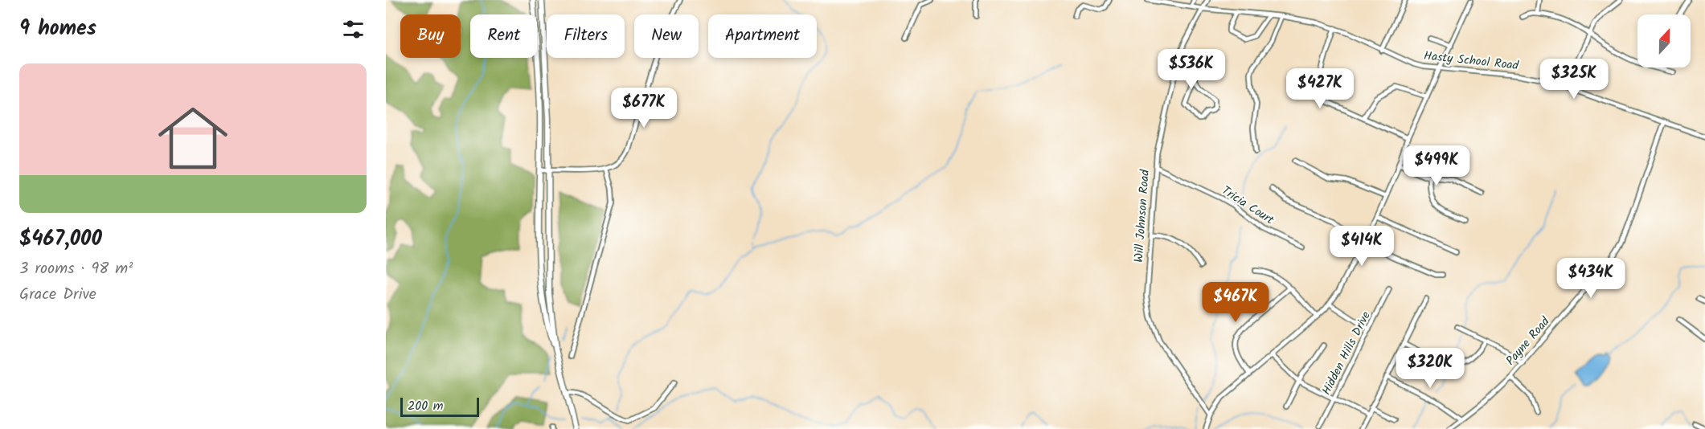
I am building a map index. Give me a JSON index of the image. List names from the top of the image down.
{
  "streets": {
    "street": [
      "Hasty School Road",
      "Tricia Court",
      "Will Johnson Road",
      "Payne Road",
      "Hidden Hills Drive"
    ]
  },
  "crossings": [
    ["Hasty School Road", "Will Johnson Road"],
    ["Hasty School Road", "Payne Road"],
    ["Tricia Court", "Will Johnson Road"]
  ],
  "scale_bar": "200 m",
  "north": "top",
  "page": {
    "heading": "9 homes",
    "chip": [
      "Buy",
      "Rent",
      "Filters",
      "New",
      "Apartment"
    ],
    "price": [
      "$536K",
      "$325K",
      "$427K",
      "$677K",
      "$499K",
      "$414K",
      "$434K",
      "$467K",
      "$320K"
    ],
    "list": [
      {
        "name": "$467,000",
        "note": "3 rooms · 98 m² · Grace Drive"
      }
    ],
    "scale": "200 m"
  }
}
